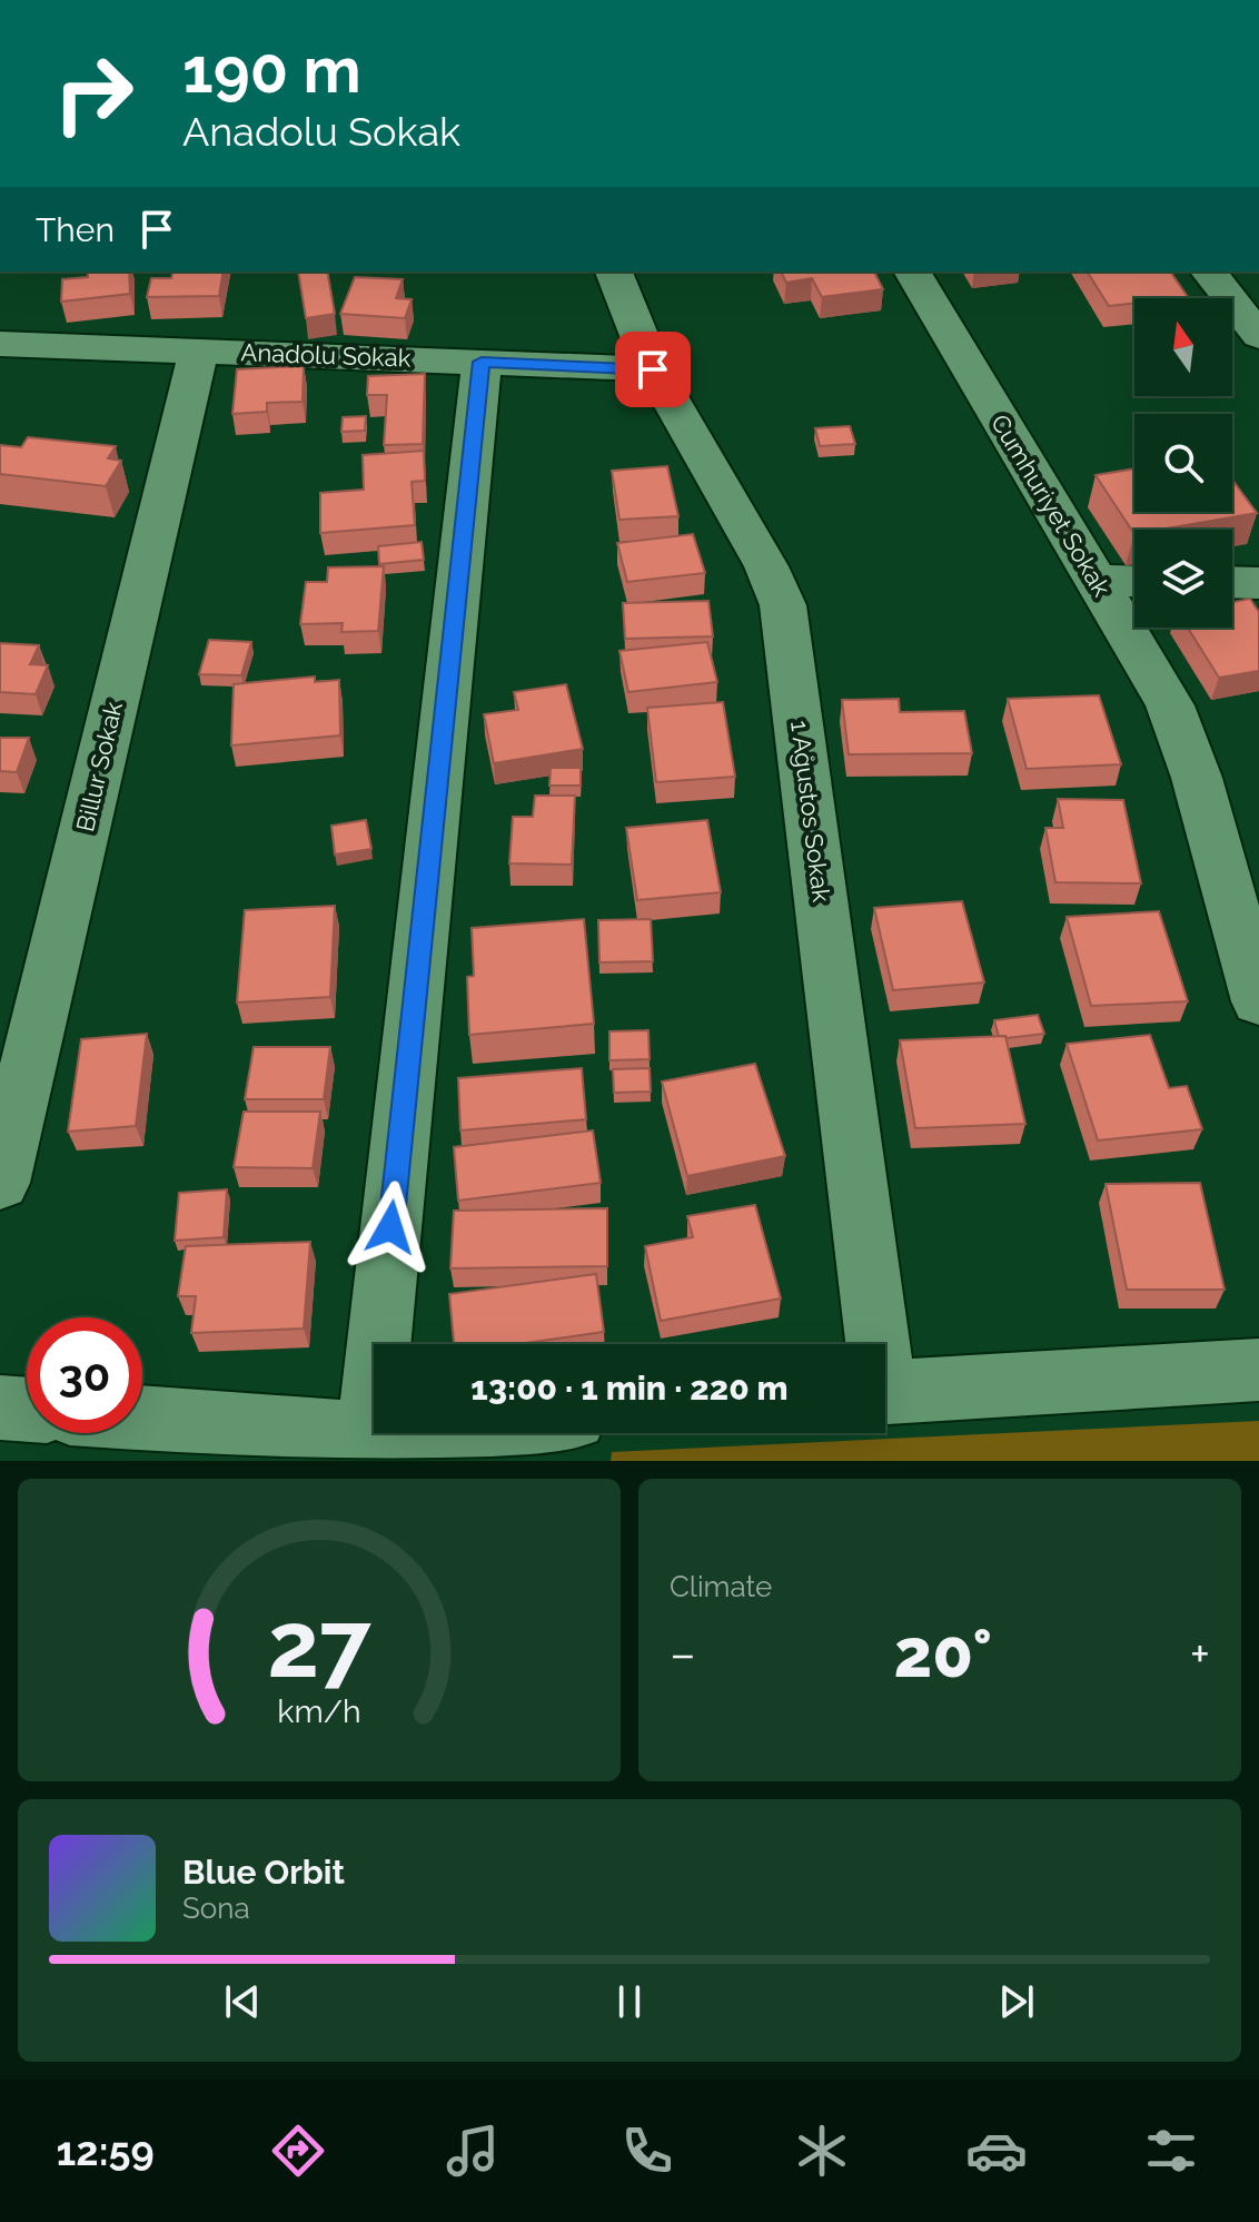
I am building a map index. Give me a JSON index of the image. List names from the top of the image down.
{
  "streets": {
    "street": [
      "Anadolu Sokak",
      "Cumhuriyet Sokak",
      "Billur Sokak",
      "1 Ağustos Sokak"
    ]
  },
  "crossings": [
    ["Anadolu Sokak", "Billur Sokak"],
    ["Anadolu Sokak", "1 Ağustos Sokak"]
  ],
  "north": "top",
  "page": {
    "turn": ["190 m", "Anadolu Sokak"],
    "then": "Then",
    "limit": "30",
    "trip": "13:00 · 1 min · 220 m",
    "tile": "Climate",
    "heat": ["−", "20°", "+"],
    "song": ["Blue Orbit", "Sona"],
    "tabs": "12:59",
    "gauge": ["27", "km/h"]
  }
}
